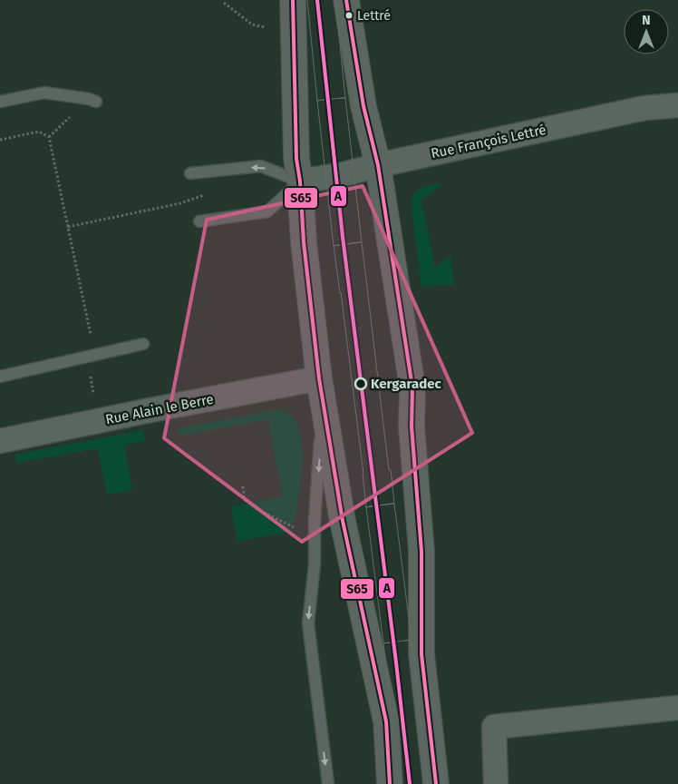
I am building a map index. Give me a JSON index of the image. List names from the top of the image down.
{
  "streets": {
    "street": ["Rue François Lettré", "Rue Alain le Berre"]
  },
  "places": ["Lettré", "Kergaradec"],
  "lines": ["transit line A", "transit line S65"],
  "north": "top"
}
